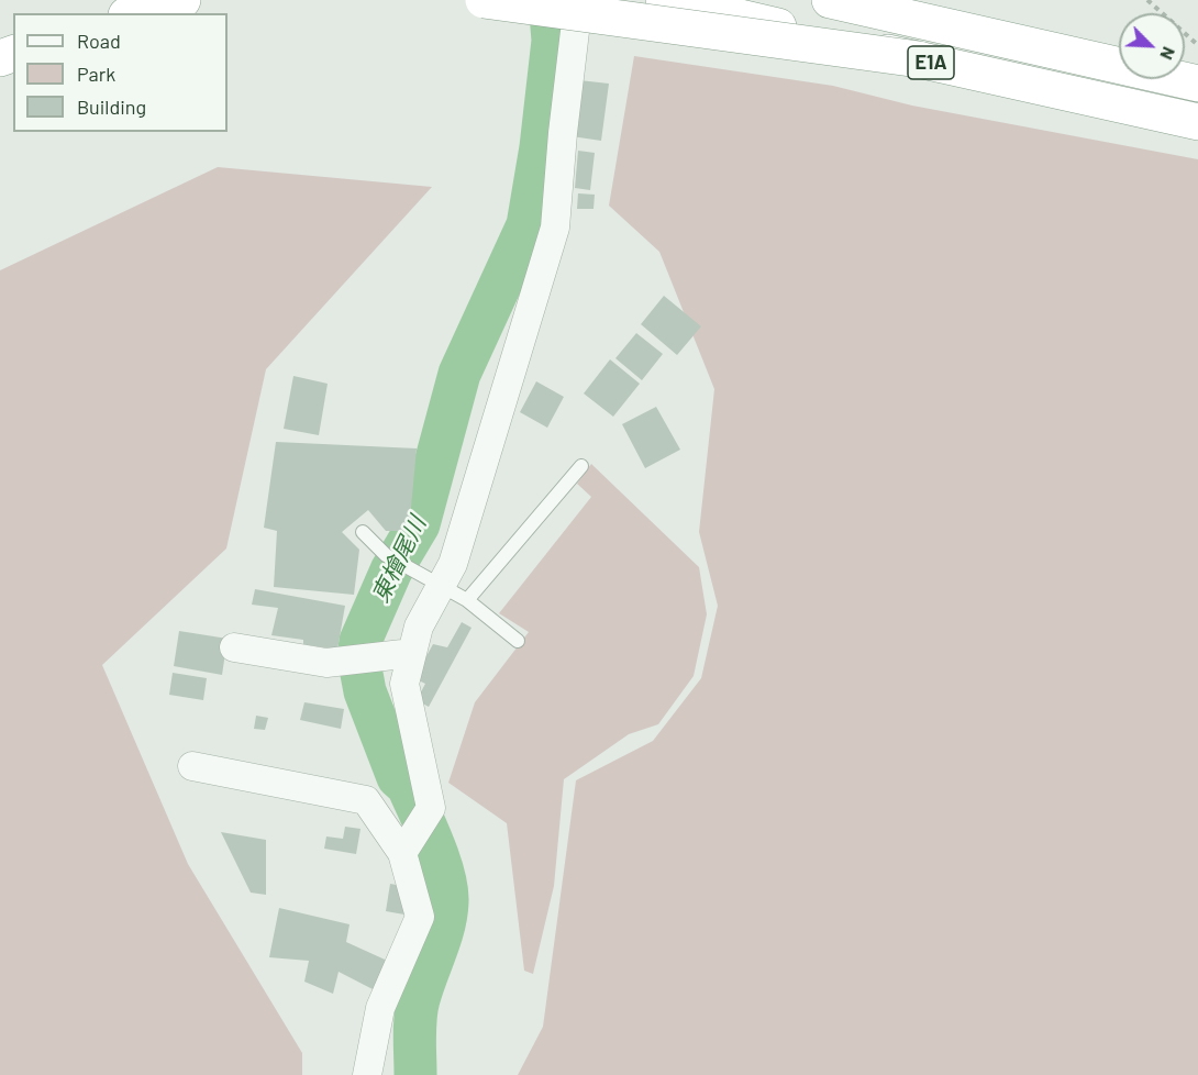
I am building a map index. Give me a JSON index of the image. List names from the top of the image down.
{
  "streets": {
    "highway": ["E1A"]
  },
  "water": ["東檜尾川"],
  "legend": ["Road", "Park", "Building"],
  "north": "bottom right"
}
